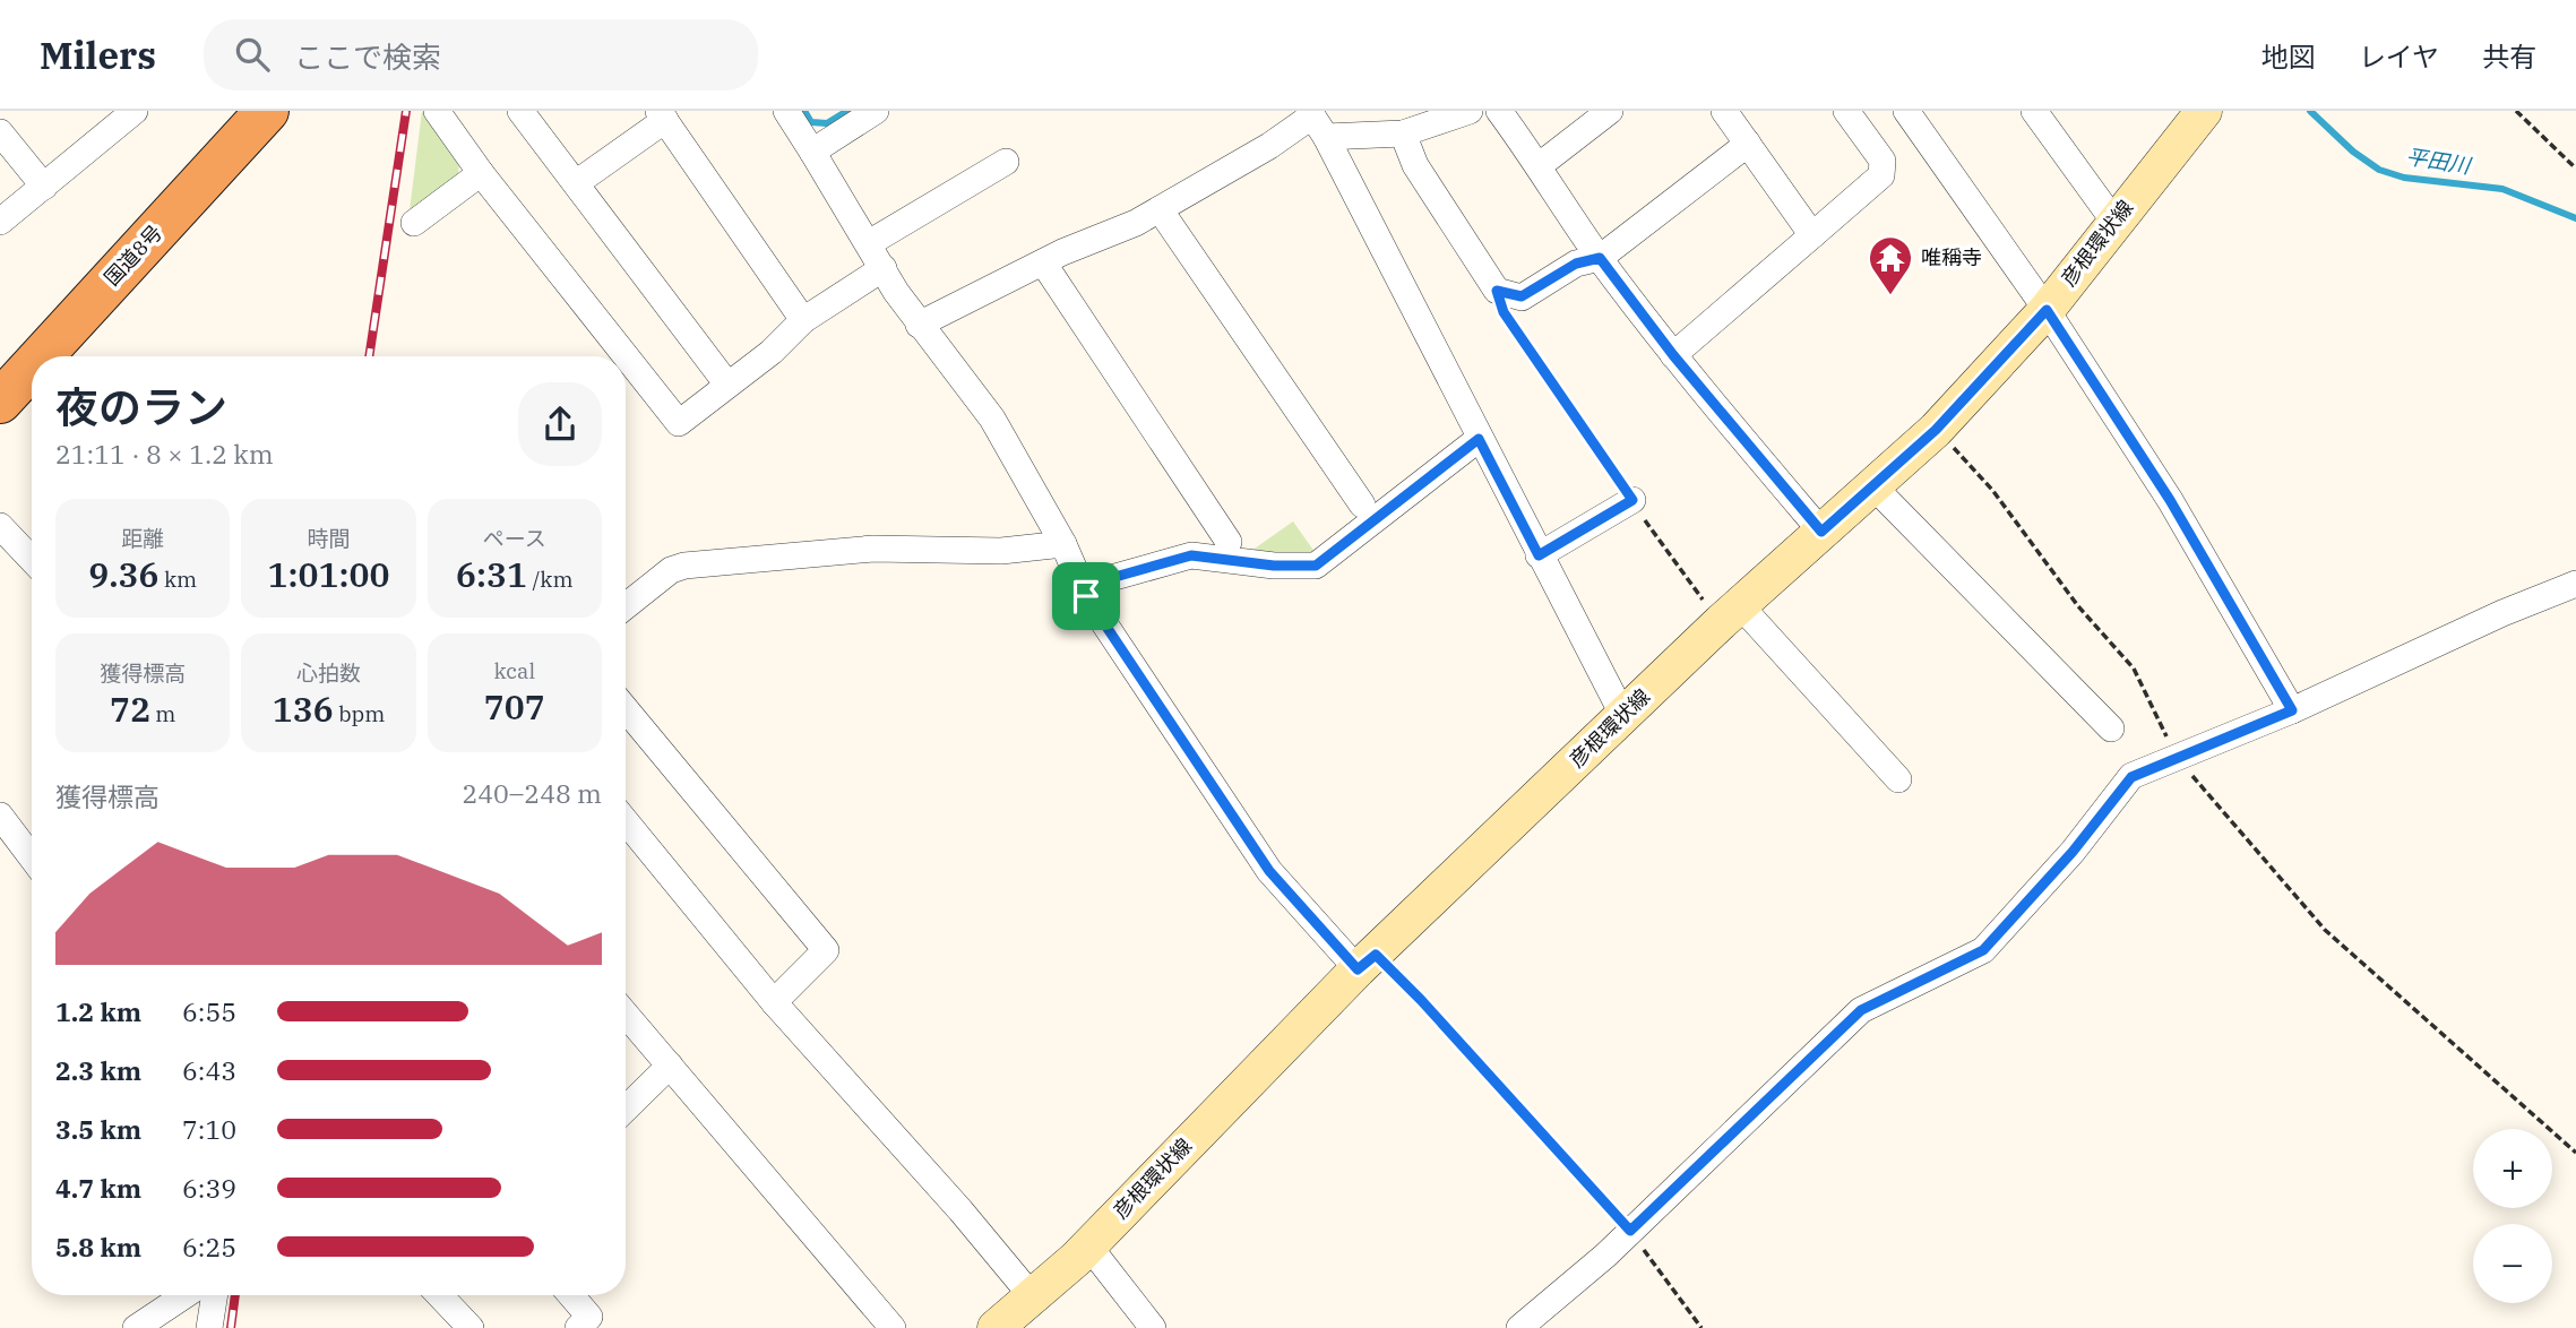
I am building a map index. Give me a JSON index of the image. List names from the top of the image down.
{
  "streets": {
    "highway": ["国道8号"],
    "main road": ["彦根環状線"]
  },
  "water": ["平田川"],
  "places": {
    "temple": ["唯稱寺"]
  },
  "page": {
    "header": "Milers",
    "search": "ここで検索",
    "nav": ["地図", "レイヤ", "共有"],
    "heading": ["夜のラン", "21:11 · 8 × 1.2 km"],
    "stats": [
      ["距離", "9.36 km"],
      ["時間", "1:01:00"],
      ["ペース", "6:31 /km"],
      ["獲得標高", "72 m"],
      ["心拍数", "136 bpm"],
      ["kcal", "707"]
    ],
    "chart": ["獲得標高", "240–248 m"],
    "list": [
      {
        "name": "1.2 km",
        "note": "6:55"
      },
      {
        "name": "2.3 km",
        "note": "6:43"
      },
      {
        "name": "3.5 km",
        "note": "7:10"
      },
      {
        "name": "4.7 km",
        "note": "6:39"
      },
      {
        "name": "5.8 km",
        "note": "6:25"
      }
    ],
    "map_buttons": ["+", "−"]
  }
}
